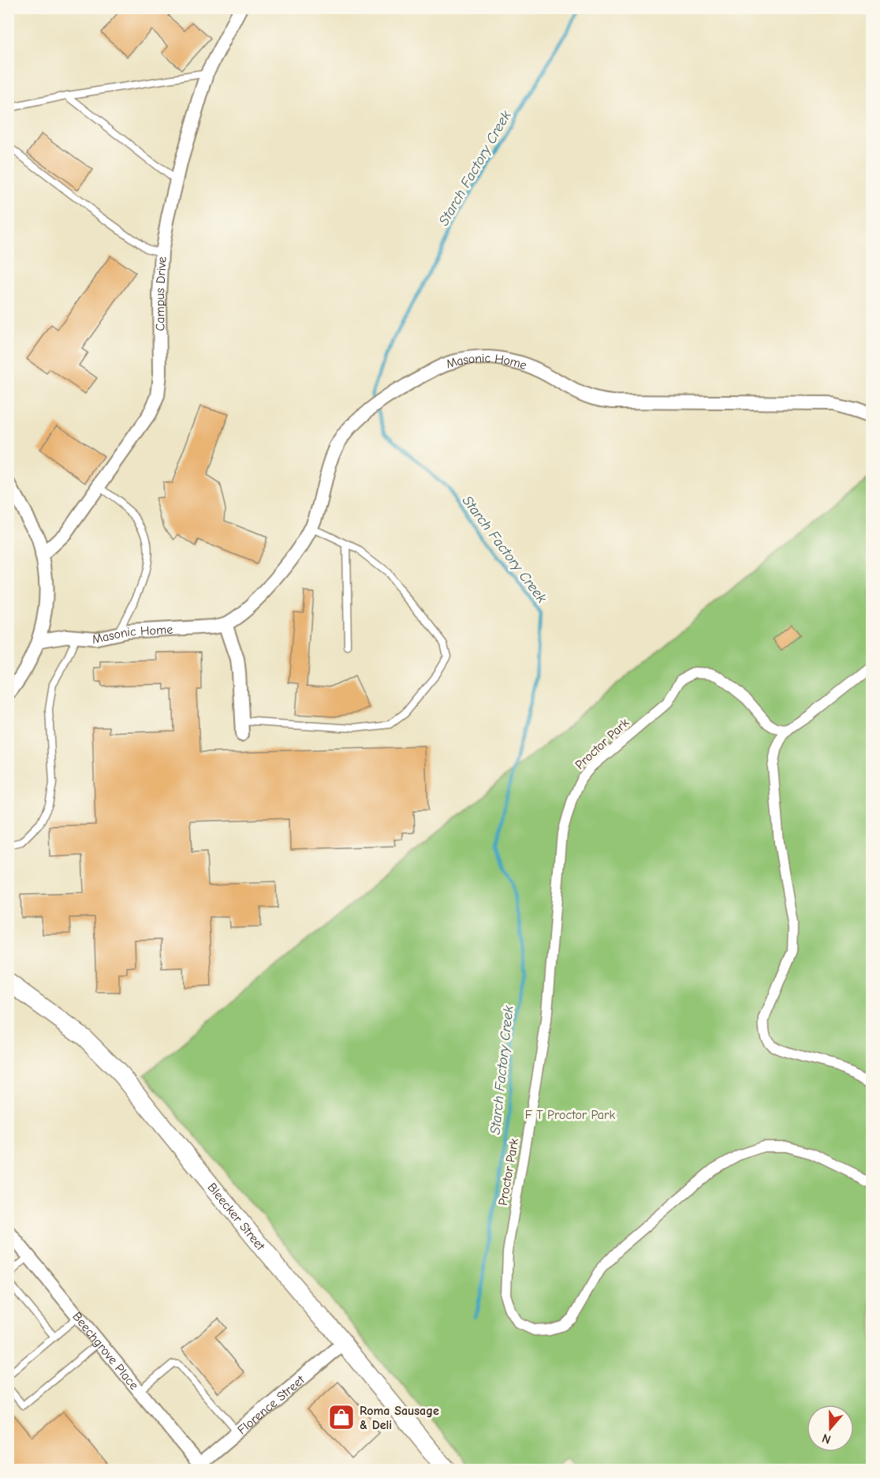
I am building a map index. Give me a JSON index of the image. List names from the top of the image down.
{
  "streets": {
    "street": [
      "Campus Drive",
      "Masonic Home",
      "Proctor Park",
      "Bleecker Street",
      "Beechgrove Place",
      "Florence Street"
    ]
  },
  "crossings": [
    ["Bleecker Street", "Florence Street"],
    ["Beechgrove Place", "Florence Street"]
  ],
  "water": ["Starch Factory Creek"],
  "parks": ["F T Proctor Park"],
  "places": {
    "shop": ["Roma Sausage & Deli"]
  },
  "north": "bottom"
}
